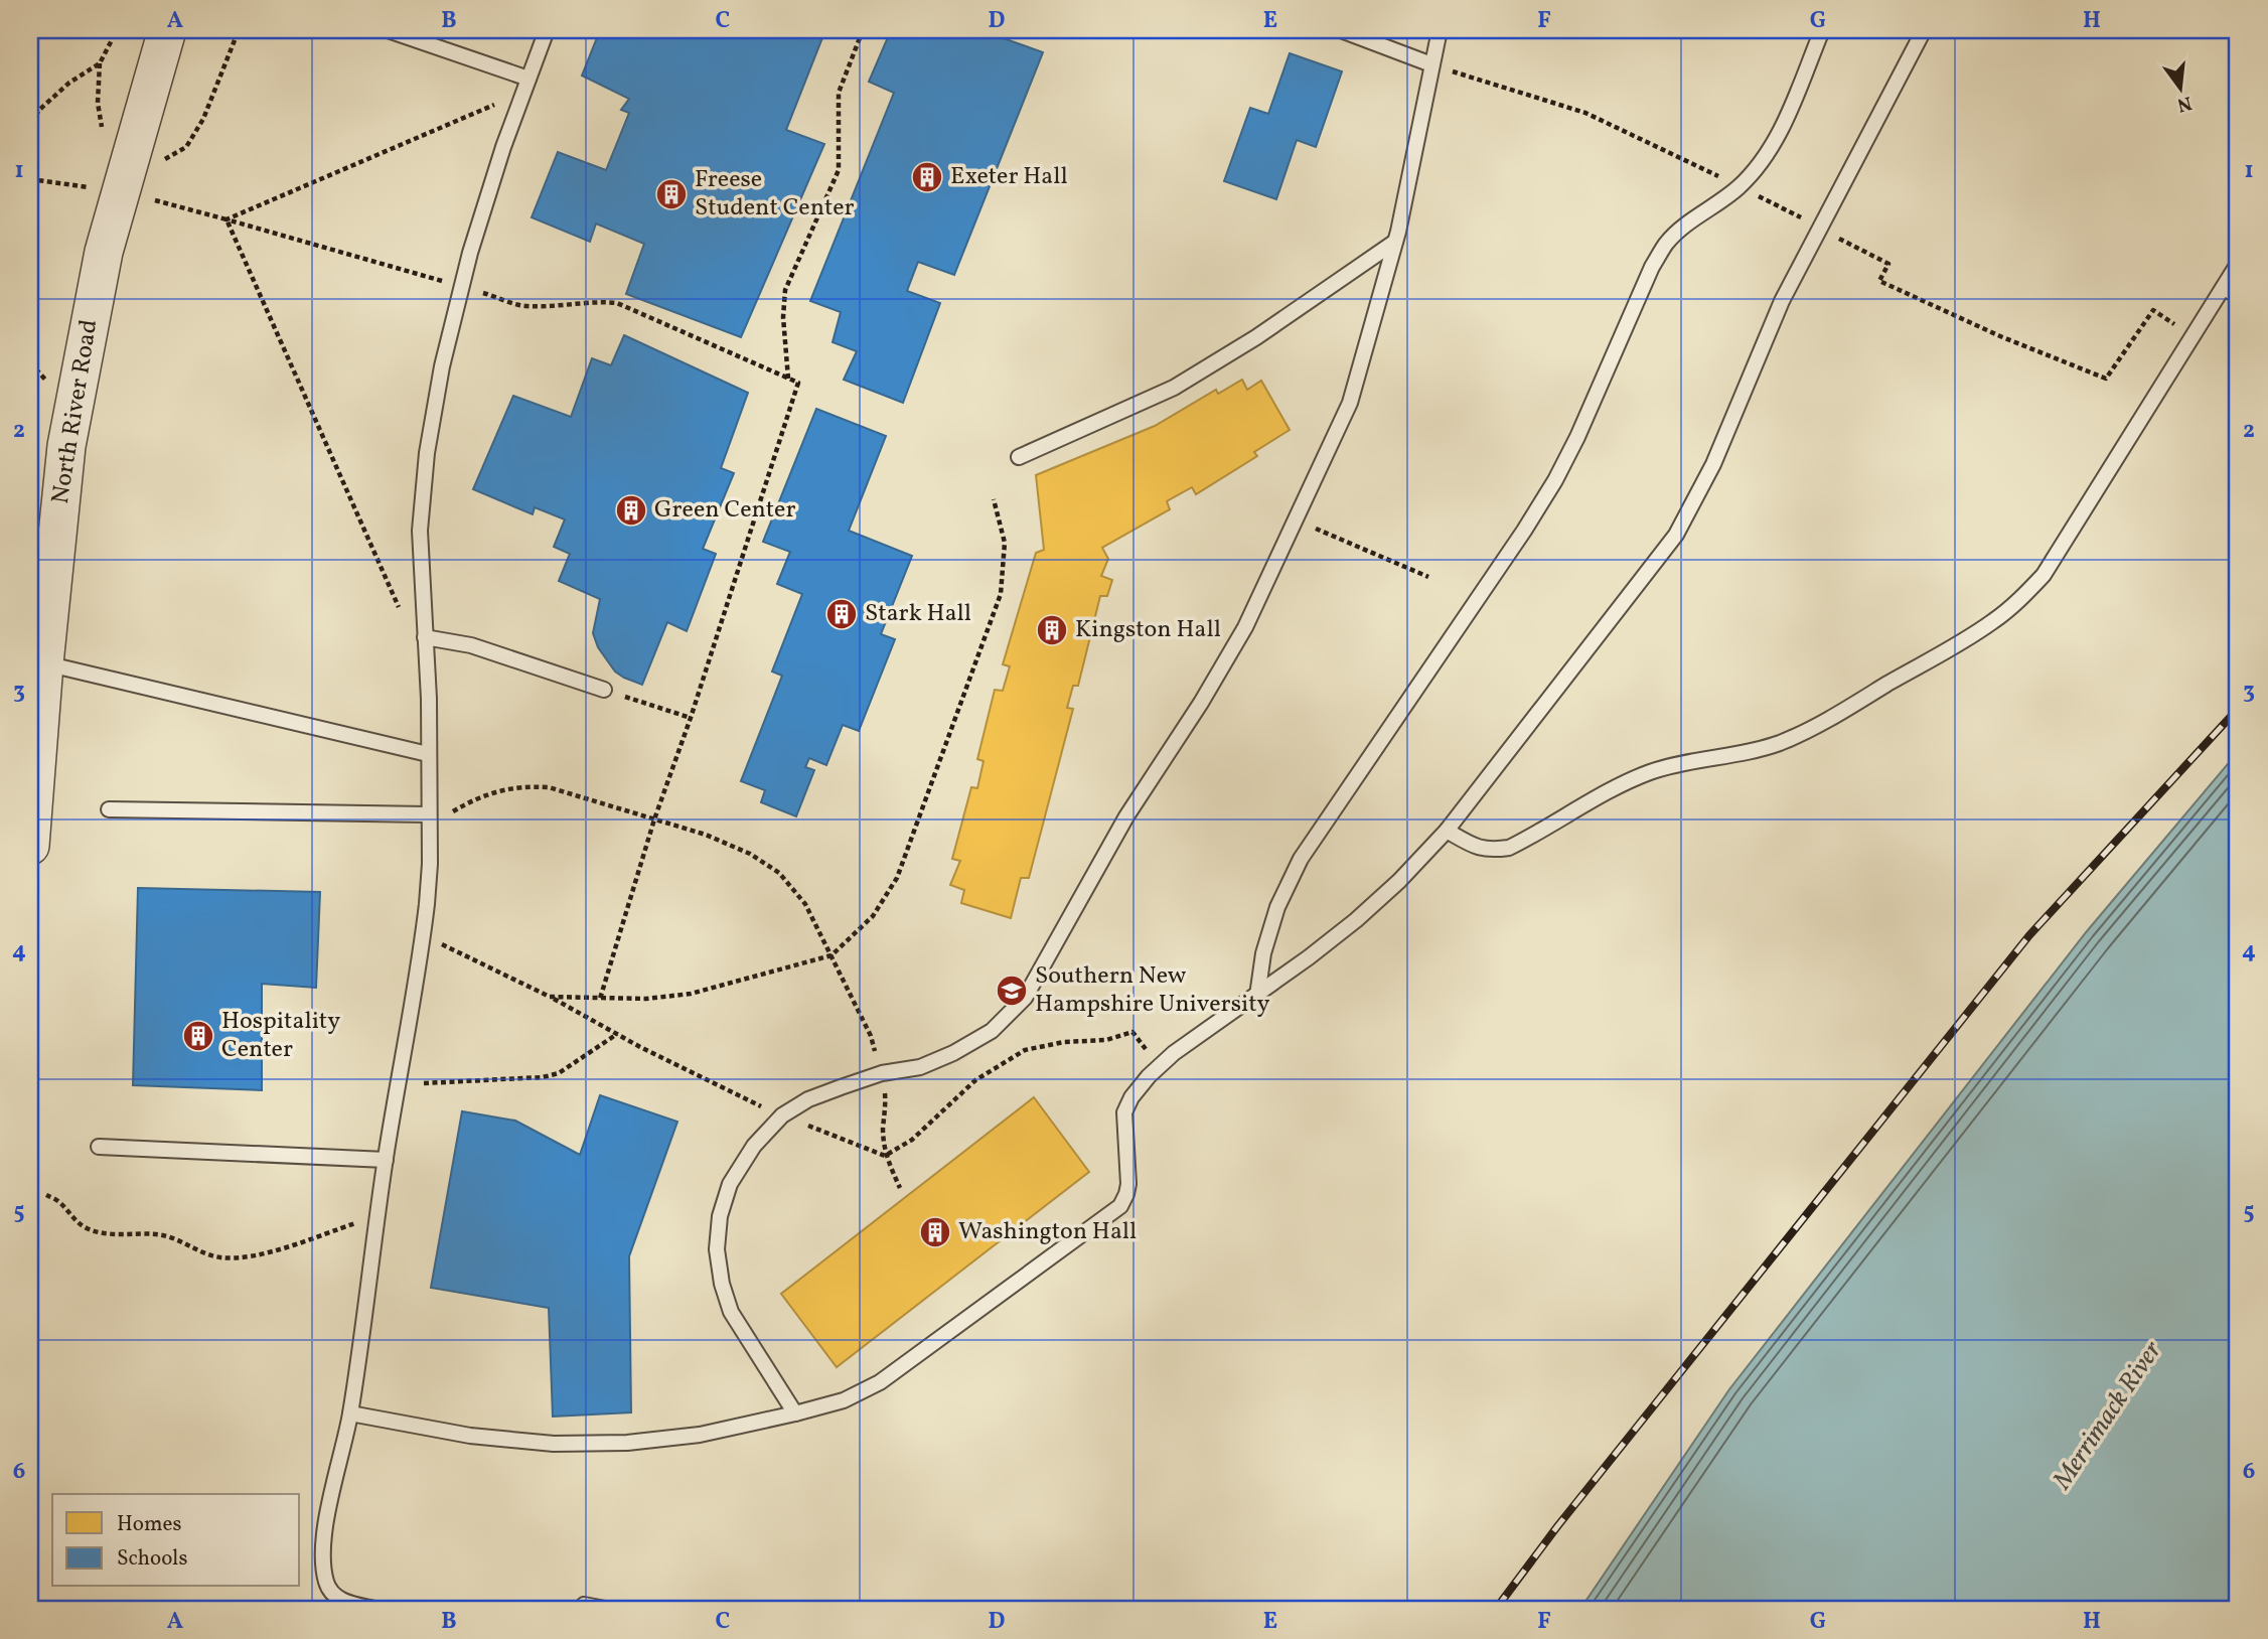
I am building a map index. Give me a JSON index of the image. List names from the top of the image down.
{
  "streets": {
    "street": ["North River Road"]
  },
  "water": ["Merrimack River"],
  "places": {
    "building": [
      "Exeter Hall",
      "Freese Student Center",
      "Green Center",
      "Stark Hall",
      "Kingston Hall",
      "Hospitality Center",
      "Washington Hall"
    ],
    "school or university": ["Southern New Hampshire University"]
  },
  "legend": ["Homes", "Schools"],
  "north": "bottom",
  "grid": {
    "columns": [
      "A",
      "B",
      "C",
      "D",
      "E",
      "F",
      "G",
      "H"
    ],
    "rows": [
      "1",
      "2",
      "3",
      "4",
      "5",
      "6"
    ]
  }
}
